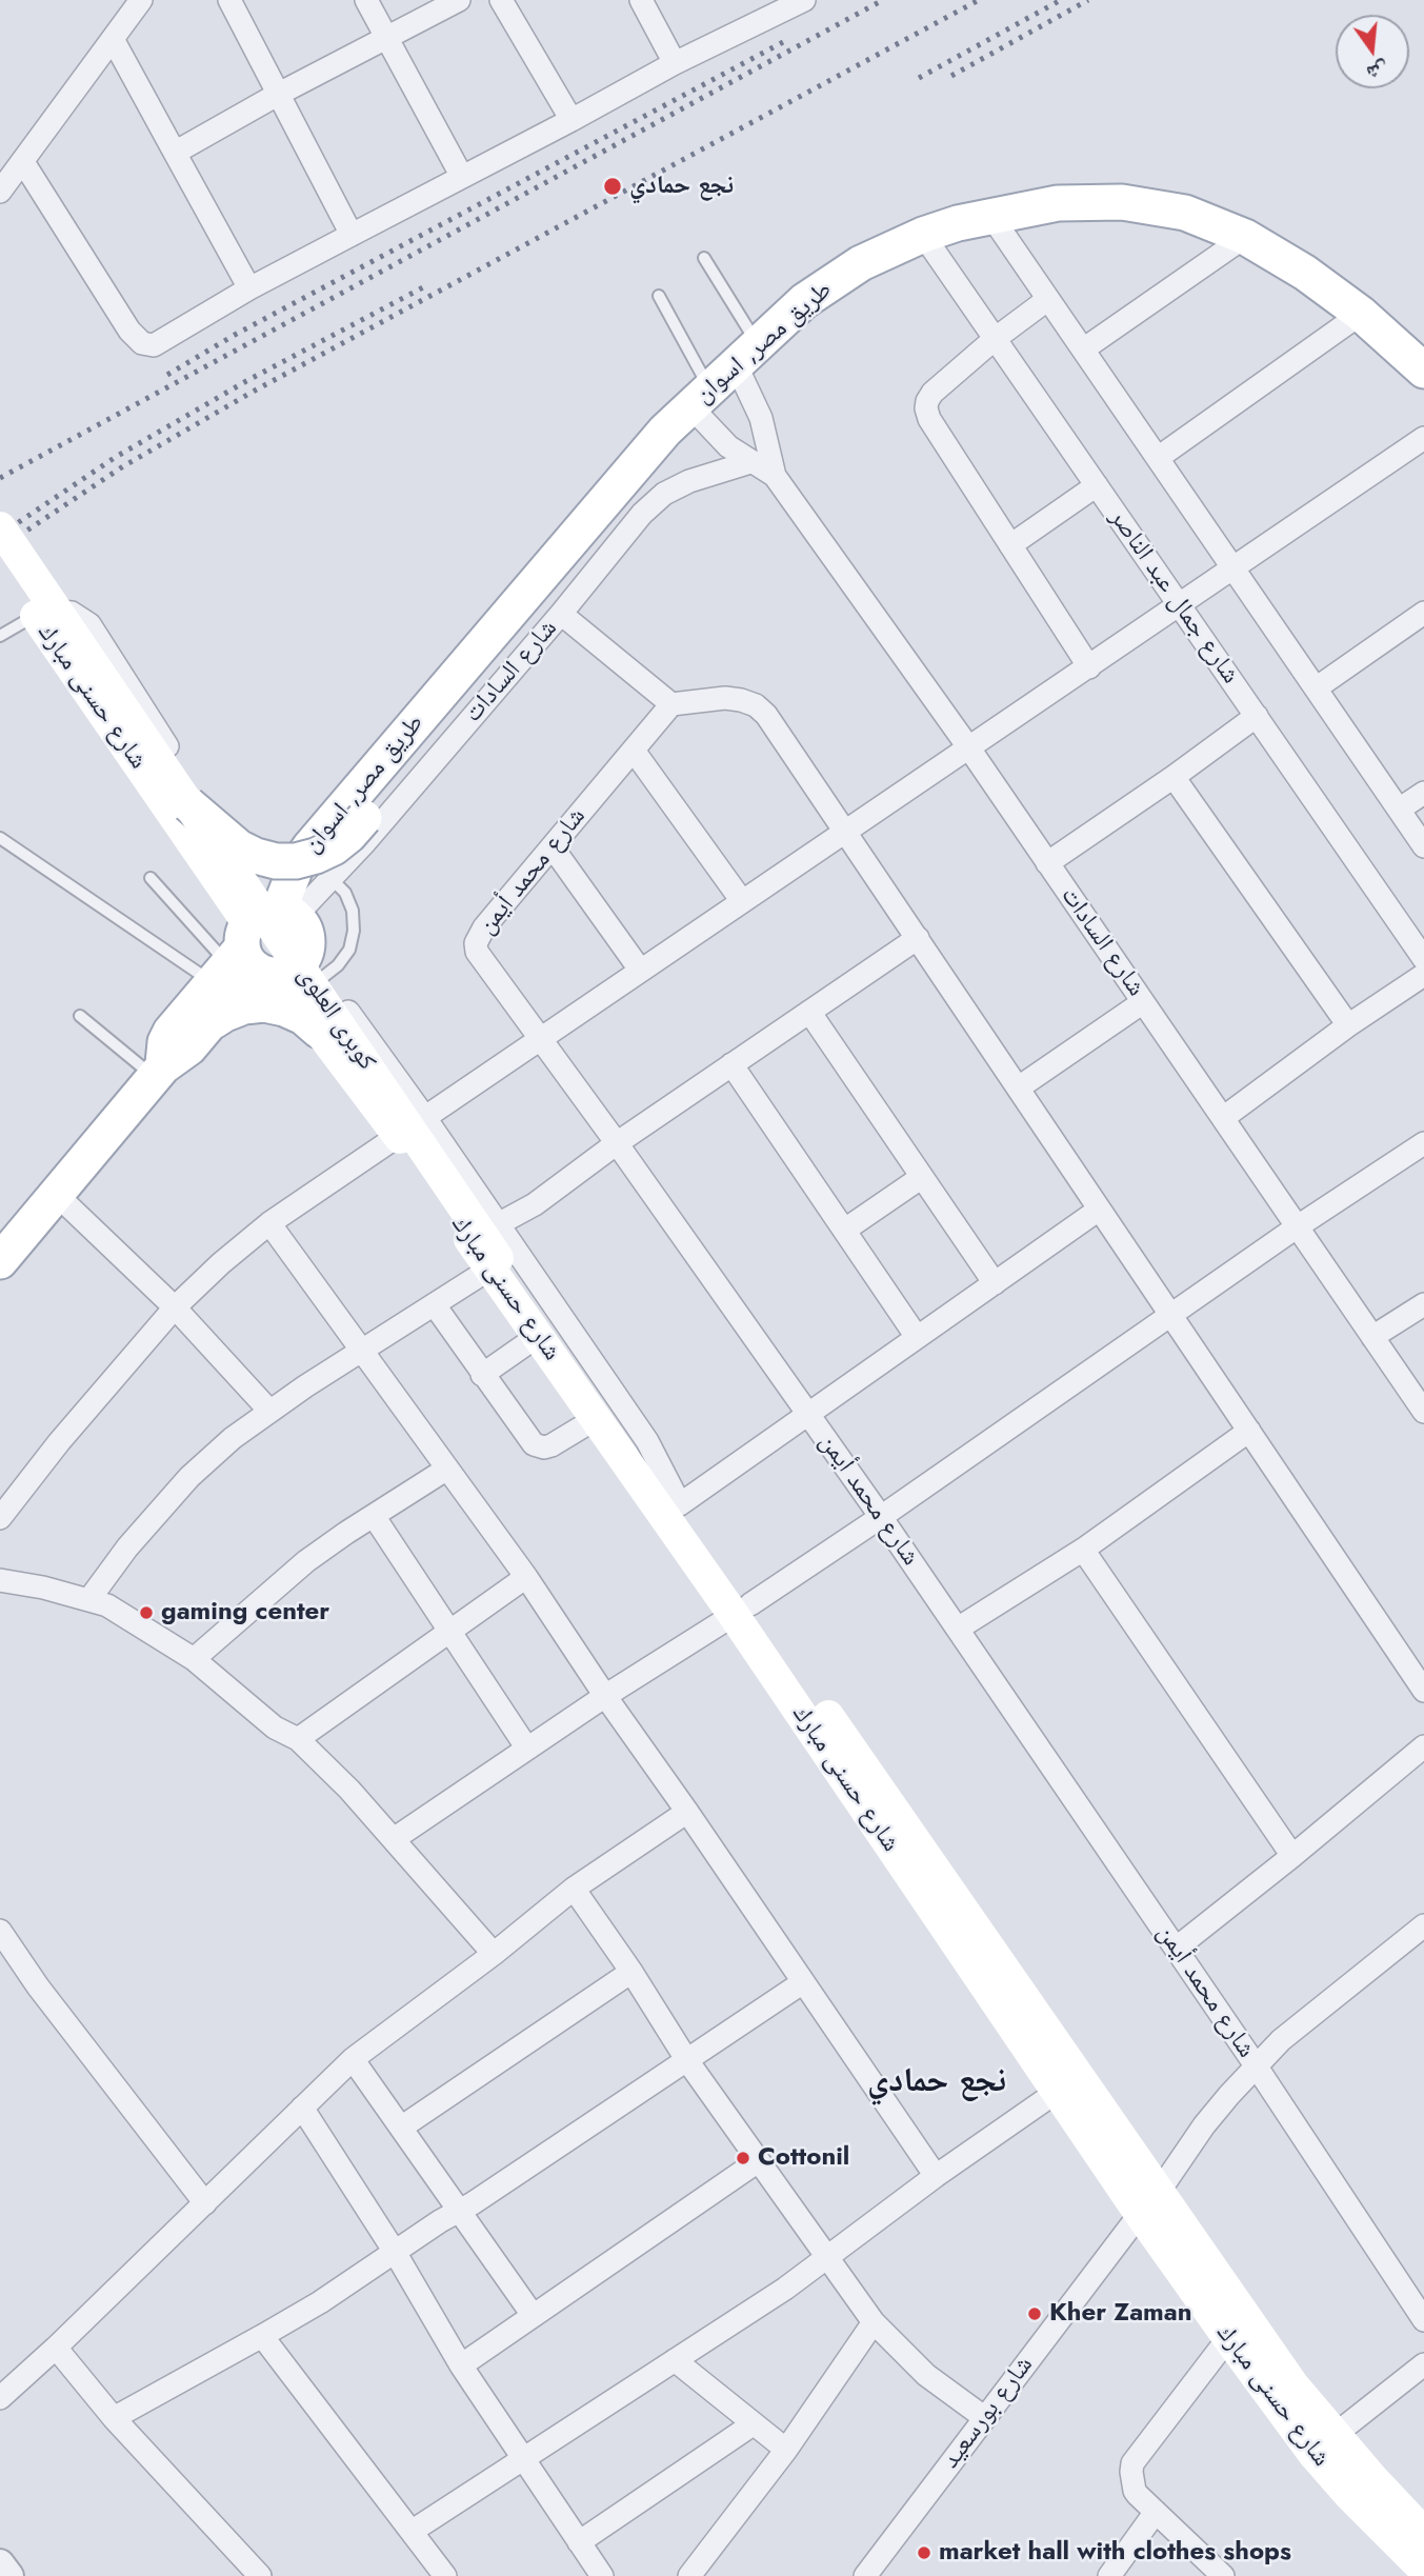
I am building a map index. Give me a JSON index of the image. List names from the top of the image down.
{
  "streets": {
    "main road": ["طريق مصر, اسوان", "شارع حسنى مبارك", "كوبرى العلوى"],
    "street": [
      "شارع جمال عبد الناصر",
      "شارع السادات",
      "شارع محمد أيمن",
      "شارع بورسعيد"
    ]
  },
  "crossings": [
    ["طريق مصر, اسوان", "شارع جمال عبد الناصر"],
    ["طريق مصر, اسوان", "شارع السادات"],
    ["طريق مصر, اسوان", "شارع حسنى مبارك"],
    ["شارع السادات", "شارع حسنى مبارك"],
    ["شارع حسنى مبارك", "كوبرى العلوى"],
    ["شارع حسنى مبارك", "شارع بورسعيد"],
    ["شارع محمد أيمن", "شارع بورسعيد"]
  ],
  "districts": ["نجع حمادي"],
  "places": [
    "نجع حمادي",
    "gaming center",
    "Cottonil",
    "Kher Zaman",
    "market hall with clothes shops"
  ],
  "north": "bottom"
}
